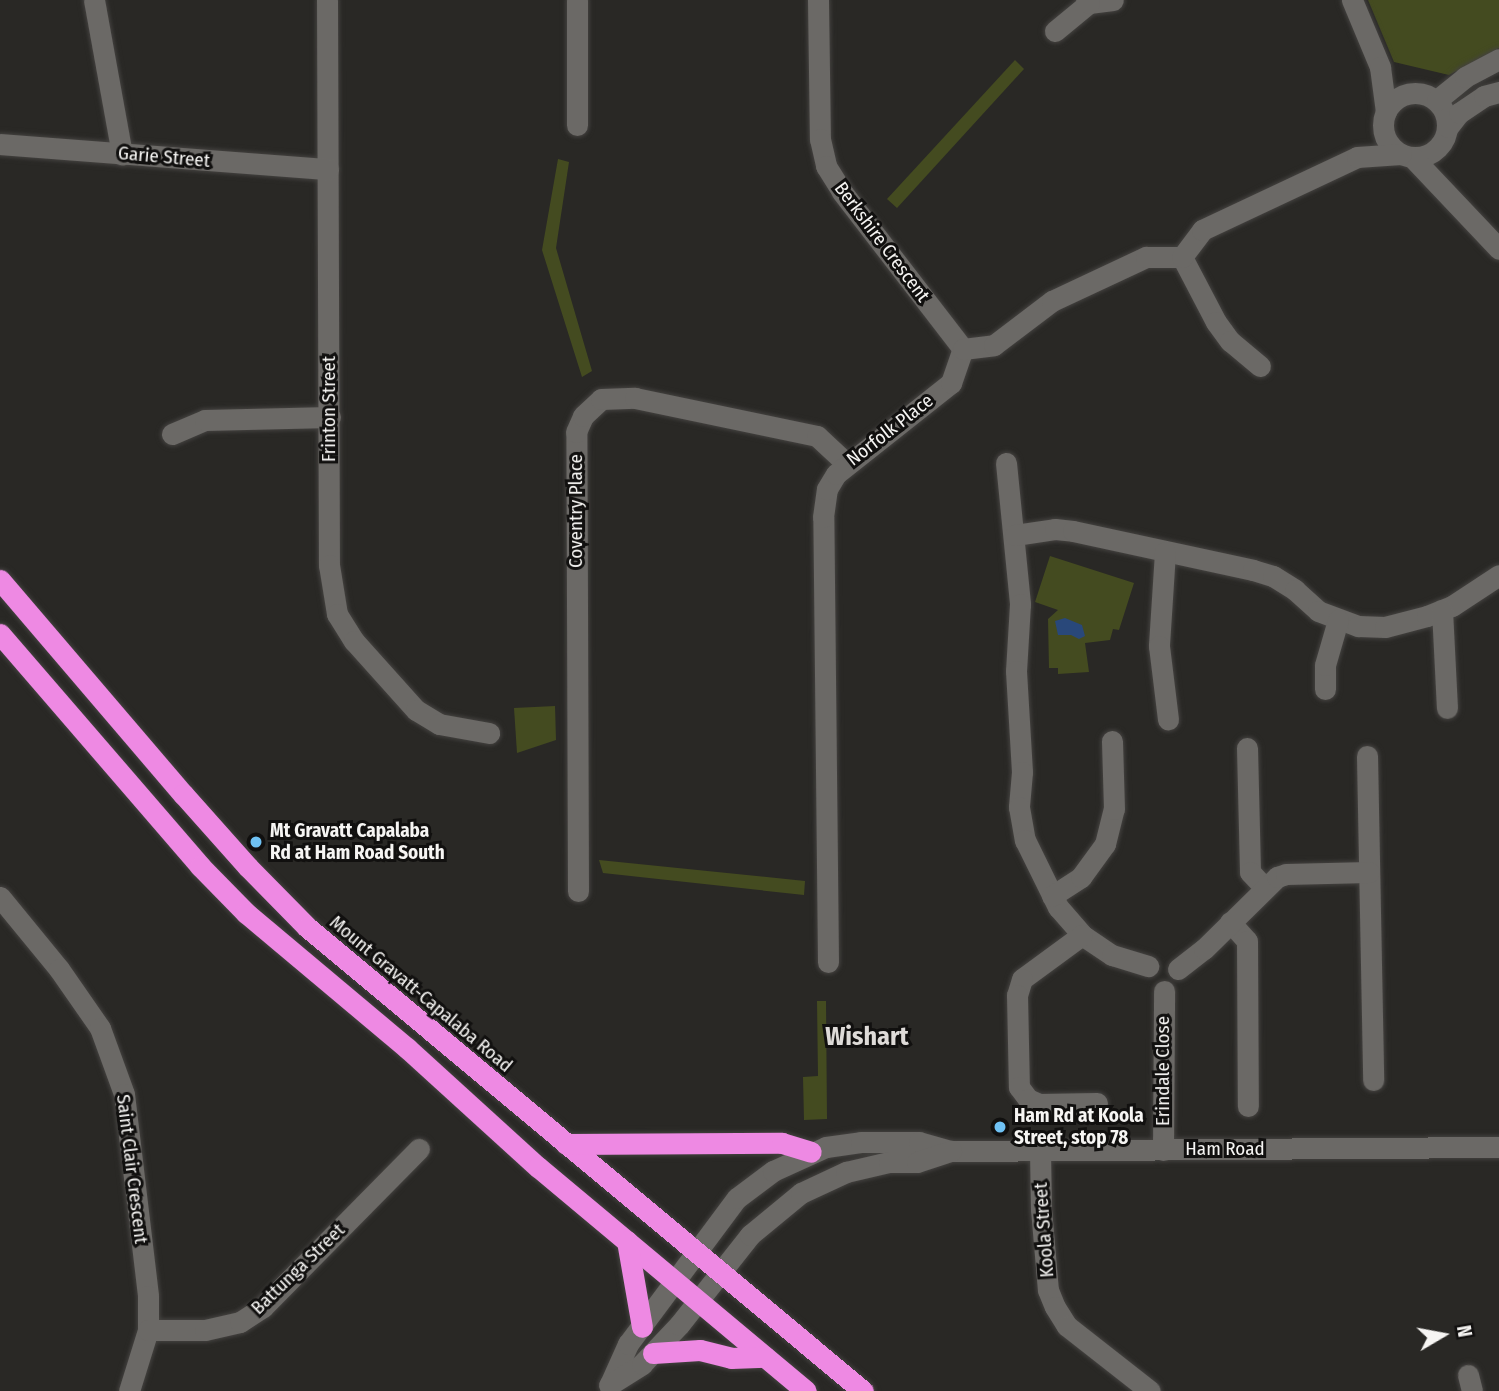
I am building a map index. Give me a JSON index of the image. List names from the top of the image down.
{
  "streets": {
    "highway": ["Mount Gravatt-Capalaba Road"],
    "street": [
      "Garie Street",
      "Berkshire Crescent",
      "Frinton Street",
      "Norfolk Place",
      "Coventry Place",
      "Erindale Close",
      "Ham Road",
      "Saint Clair Crescent",
      "Koola Street",
      "Battunga Street"
    ]
  },
  "crossings": [
    ["Garie Street", "Frinton Street"],
    ["Berkshire Crescent", "Norfolk Place"],
    ["Norfolk Place", "Coventry Place"],
    ["Mount Gravatt-Capalaba Road", "Ham Road"],
    ["Erindale Close", "Ham Road"],
    ["Ham Road", "Koola Street"],
    ["Saint Clair Crescent", "Battunga Street"]
  ],
  "districts": ["Wishart"],
  "places": ["Mt Gravatt Capalaba Rd at Ham Road South", "Ham Rd at Koola Street, stop 78"],
  "north": "right"
}
